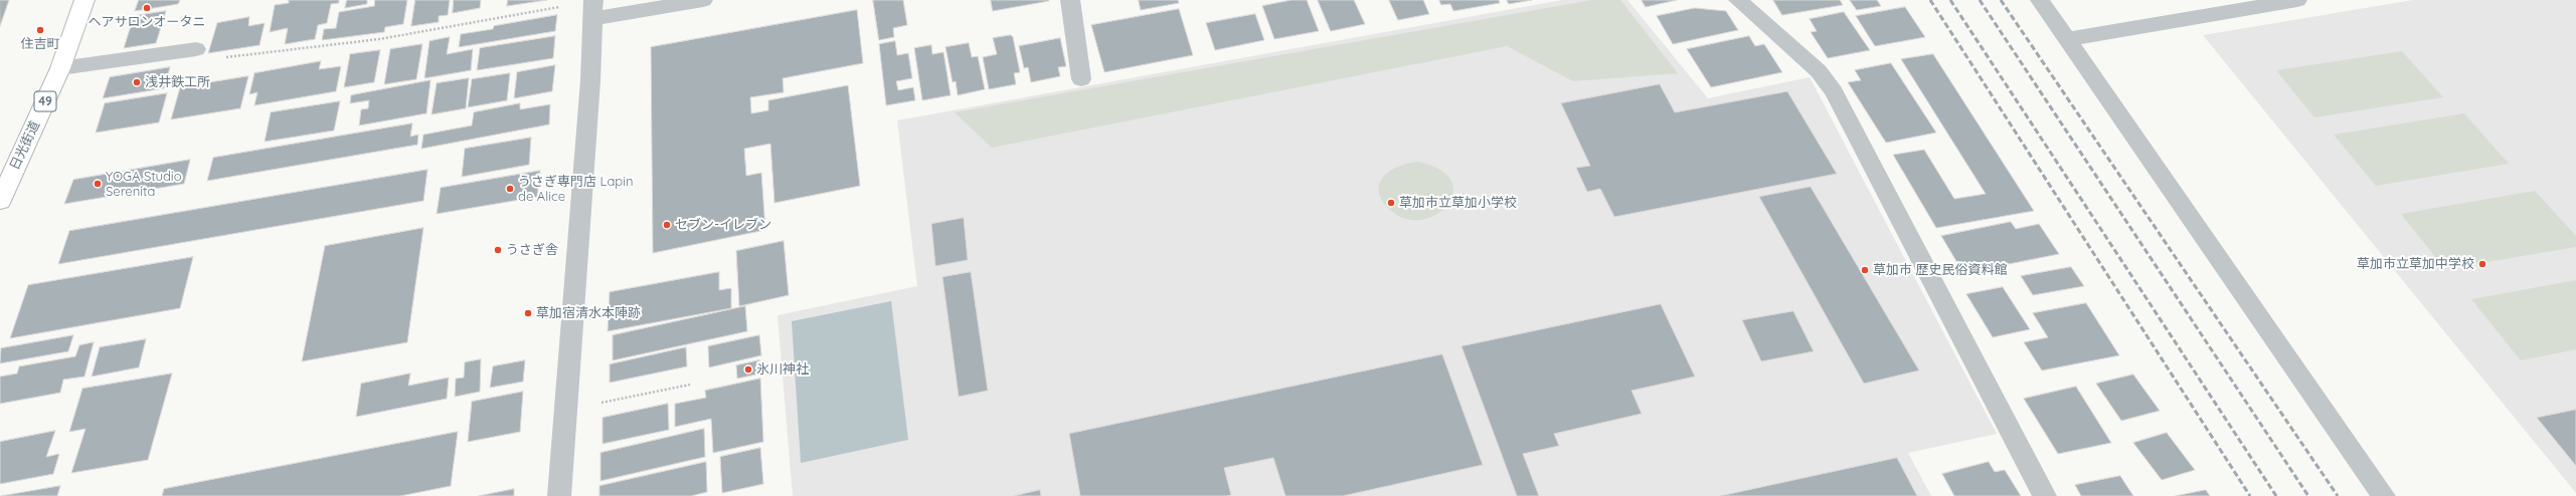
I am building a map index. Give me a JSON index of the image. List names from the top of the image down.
{
  "streets": {
    "main road": ["49", "日光街道"]
  },
  "places": [
    "ヘアサロンオータニ",
    "住吉町",
    "浅井鉄工所",
    "YOGA Studio Serenita",
    "うさぎ専門店 Lapin de Alice",
    "草加市立草加小学校",
    "セブン-イレブン",
    "うさぎ舎",
    "草加市立草加中学校",
    "草加市 歴史民俗資料館",
    "草加宿清水本陣跡",
    "氷川神社"
  ]
}
